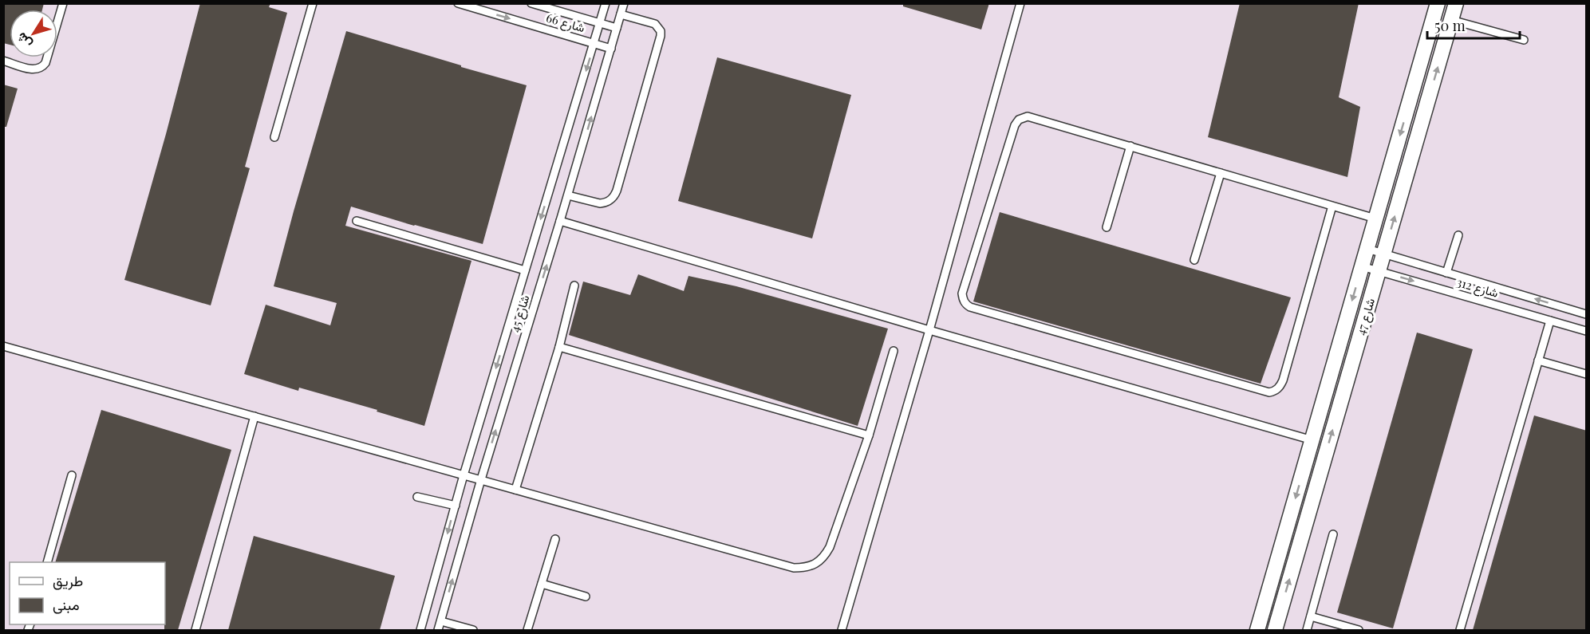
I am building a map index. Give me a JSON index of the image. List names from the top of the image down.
{
  "streets": {
    "street": ["شارع 47"],
    "lane": ["شارع 66", "شارع 312", "شارع 45"]
  },
  "crossings": [
    ["شارع 66", "شارع 45"],
    ["شارع 312", "شارع 47"]
  ],
  "legend": ["طريق", "مبنى"],
  "scale_bar": "50 m",
  "north": "bottom left"
}
